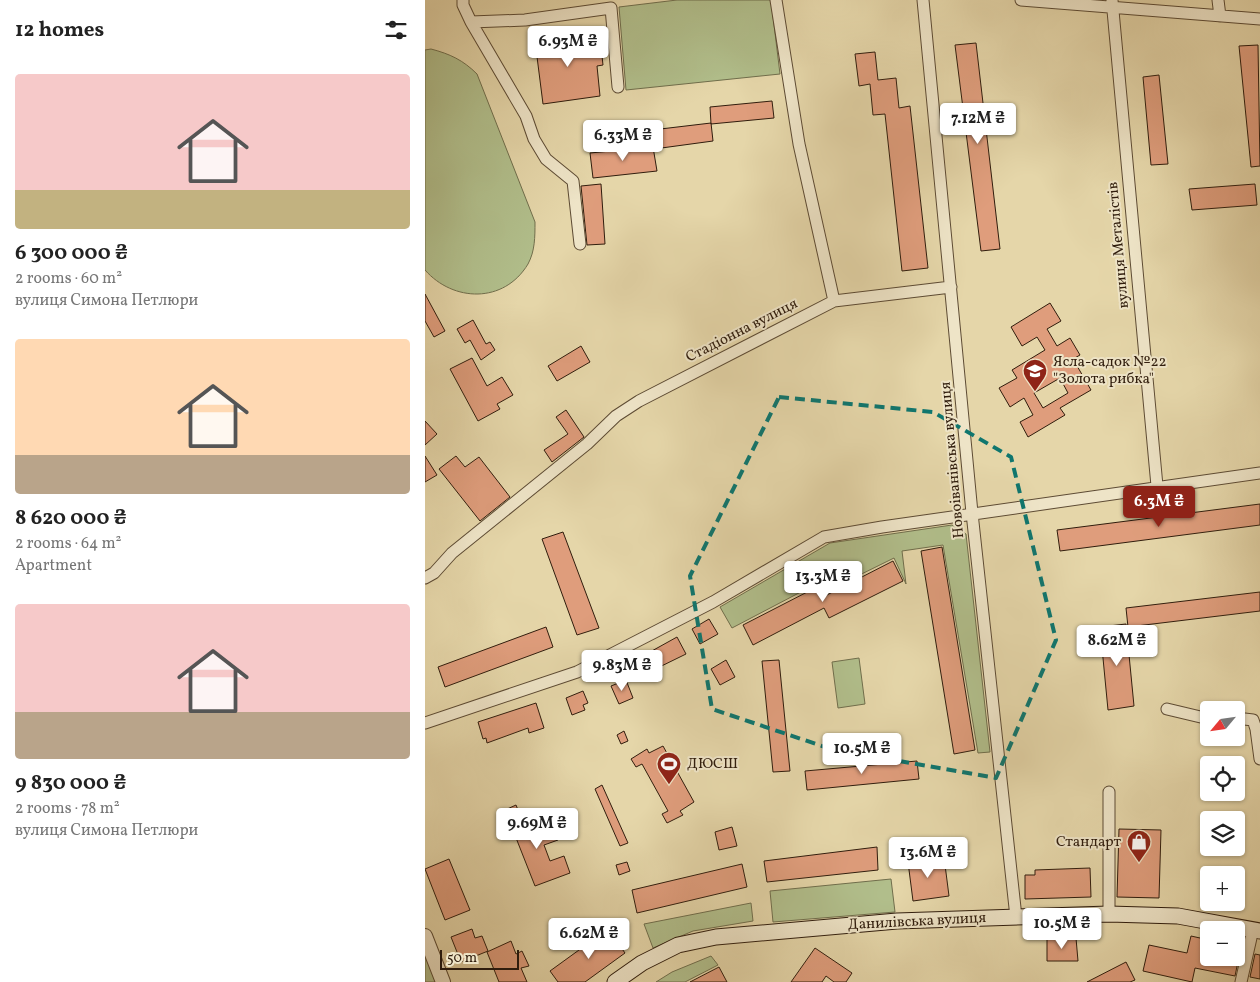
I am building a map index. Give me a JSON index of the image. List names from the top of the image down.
{
  "streets": {
    "main road": ["Данилівська вулиця"],
    "street": ["вулиця Металістів", "Стадіонна вулиця", "Новоіванівська вулиця"]
  },
  "crossings": [
    ["Новоіванівська вулиця", "Данилівська вулиця"]
  ],
  "places": {
    "school or university": ["Ясла-садок №22 \"Золота рибка\""],
    "sports": ["ДЮСШ"],
    "shop": ["Стандарт"]
  },
  "scale_bar": "50 m",
  "north": "bottom left",
  "page": {
    "heading": "12 homes",
    "price": [
      "6.93M ₴",
      "7.12M ₴",
      "6.33M ₴",
      "6.3M ₴",
      "13.3M ₴",
      "8.62M ₴",
      "9.83M ₴",
      "10.5M ₴",
      "9.69M ₴",
      "13.6M ₴",
      "10.5M ₴",
      "6.62M ₴"
    ],
    "list": [
      {
        "name": "6 300 000 ₴",
        "note": "2 rooms · 60 m² · вулиця Симона Петлюри"
      },
      {
        "name": "8 620 000 ₴",
        "note": "2 rooms · 64 m² · Apartment"
      },
      {
        "name": "9 830 000 ₴",
        "note": "2 rooms · 78 m² · вулиця Симона Петлюри"
      }
    ],
    "map_buttons": ["+", "−"],
    "scale": "50 m"
  }
}
